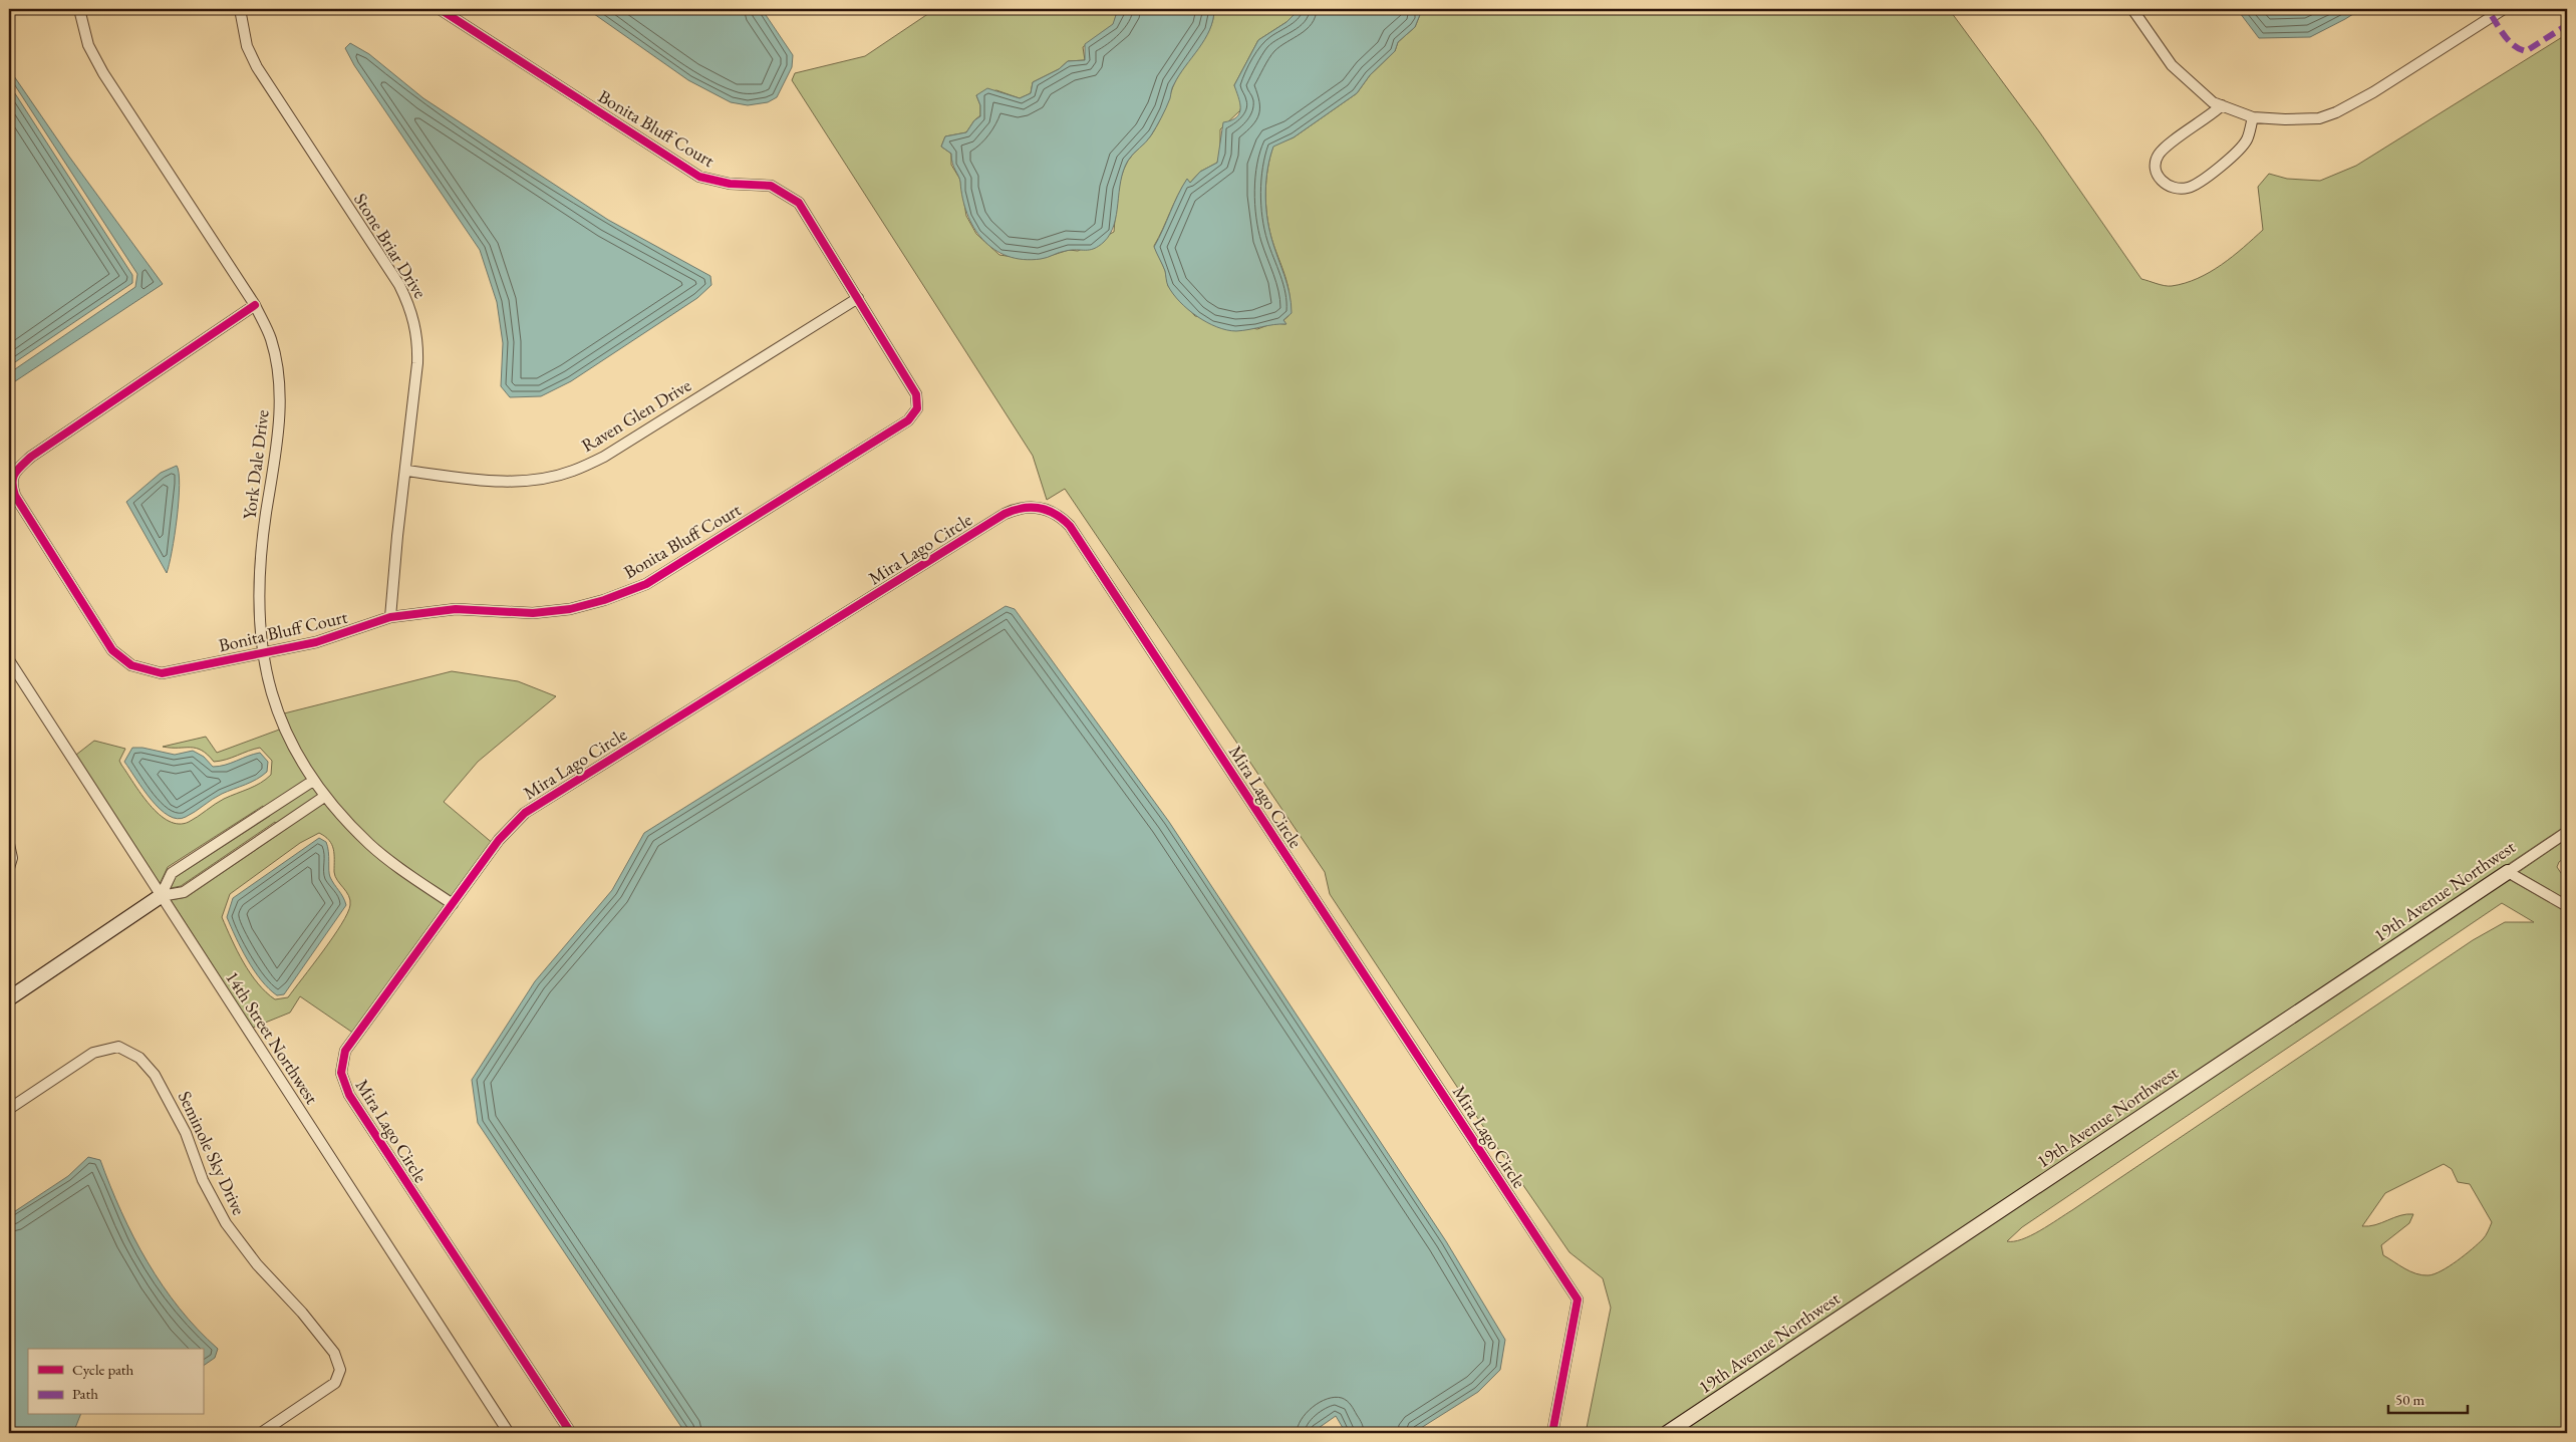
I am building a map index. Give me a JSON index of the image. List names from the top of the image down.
{
  "streets": {
    "street": [
      "Bonita Bluff Court",
      "Stone Briar Drive",
      "Raven Glen Drive",
      "York Dale Drive",
      "Mira Lago Circle",
      "19th Avenue Northwest",
      "14th Street Northwest",
      "Seminole Sky Drive"
    ]
  },
  "crossings": [
    ["Bonita Bluff Court", "Stone Briar Drive"],
    ["Bonita Bluff Court", "Raven Glen Drive"],
    ["Bonita Bluff Court", "York Dale Drive"],
    ["Stone Briar Drive", "Raven Glen Drive"],
    ["York Dale Drive", "Mira Lago Circle"]
  ],
  "legend": ["Cycle path", "Path"],
  "scale_bar": "50 m"
}
